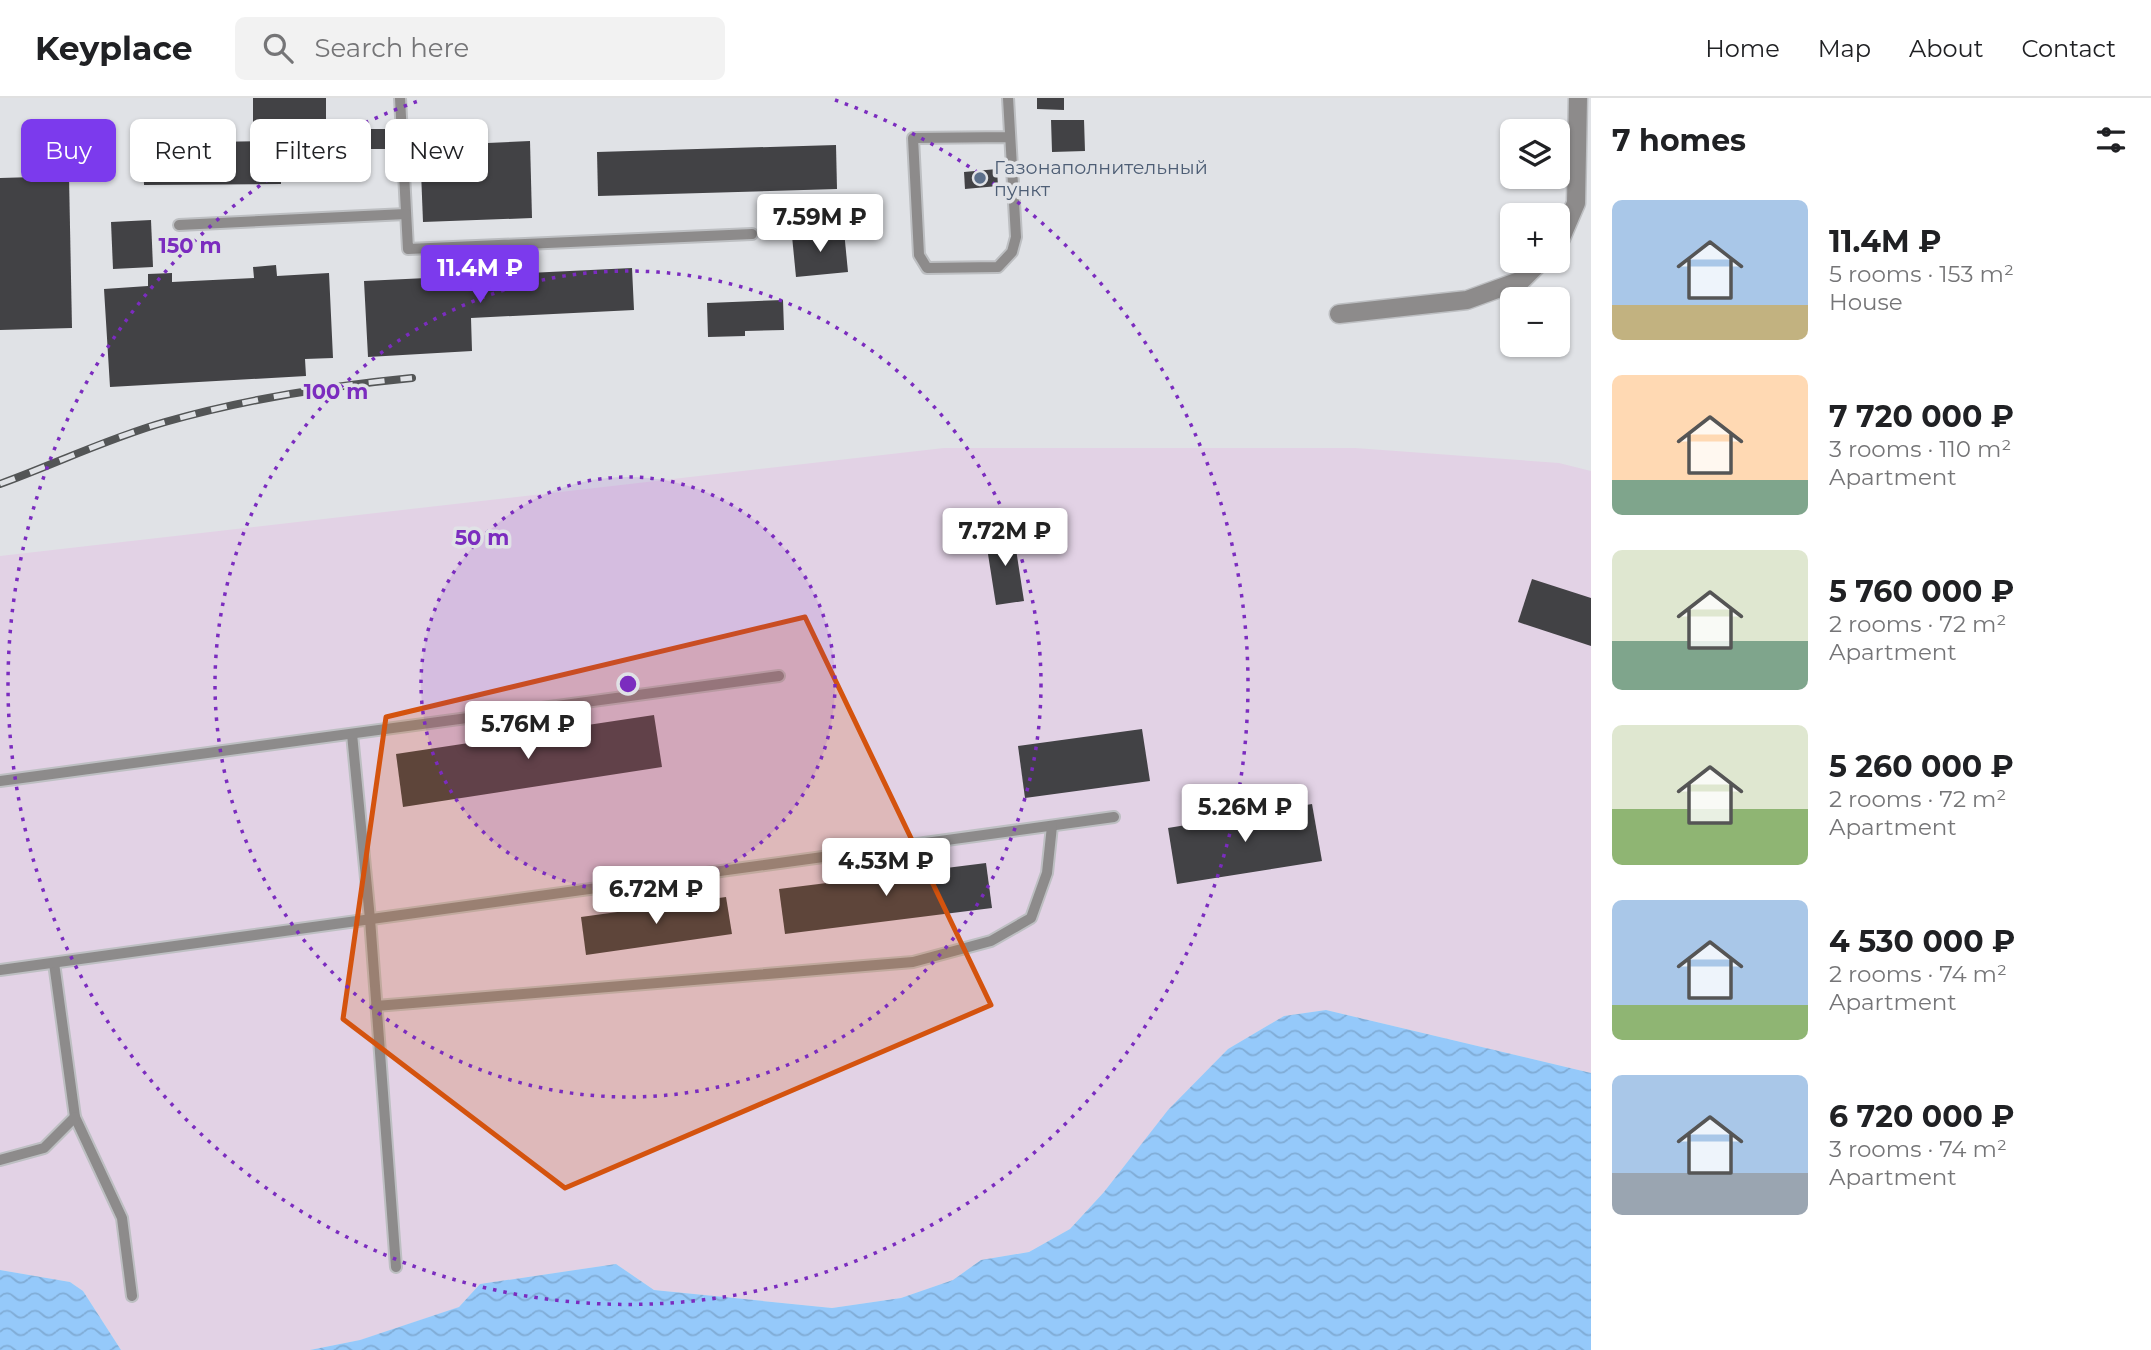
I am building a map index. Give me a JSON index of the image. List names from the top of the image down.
{
  "places": ["Газонаполнительный пункт"],
  "page": {
    "header": "Keyplace",
    "search": "Search here",
    "nav": [
      "Home",
      "Map",
      "About",
      "Contact"
    ],
    "heading": "7 homes",
    "map_buttons": ["+", "−"],
    "chip": [
      "Buy",
      "Rent",
      "Filters",
      "New"
    ],
    "list": [
      {
        "name": "11.4M ₽",
        "note": "5 rooms · 153 m² · House"
      },
      {
        "name": "7 720 000 ₽",
        "note": "3 rooms · 110 m² · Apartment"
      },
      {
        "name": "5 760 000 ₽",
        "note": "2 rooms · 72 m² · Apartment"
      },
      {
        "name": "5 260 000 ₽",
        "note": "2 rooms · 72 m² · Apartment"
      },
      {
        "name": "4 530 000 ₽",
        "note": "2 rooms · 74 m² · Apartment"
      },
      {
        "name": "6 720 000 ₽",
        "note": "3 rooms · 74 m² · Apartment"
      }
    ],
    "price": [
      "7.59M ₽",
      "11.4M ₽",
      "7.72M ₽",
      "5.76M ₽",
      "5.26M ₽",
      "4.53M ₽",
      "6.72M ₽"
    ]
  },
  "rings": ["150 m", "100 m", "50 m"]
}
